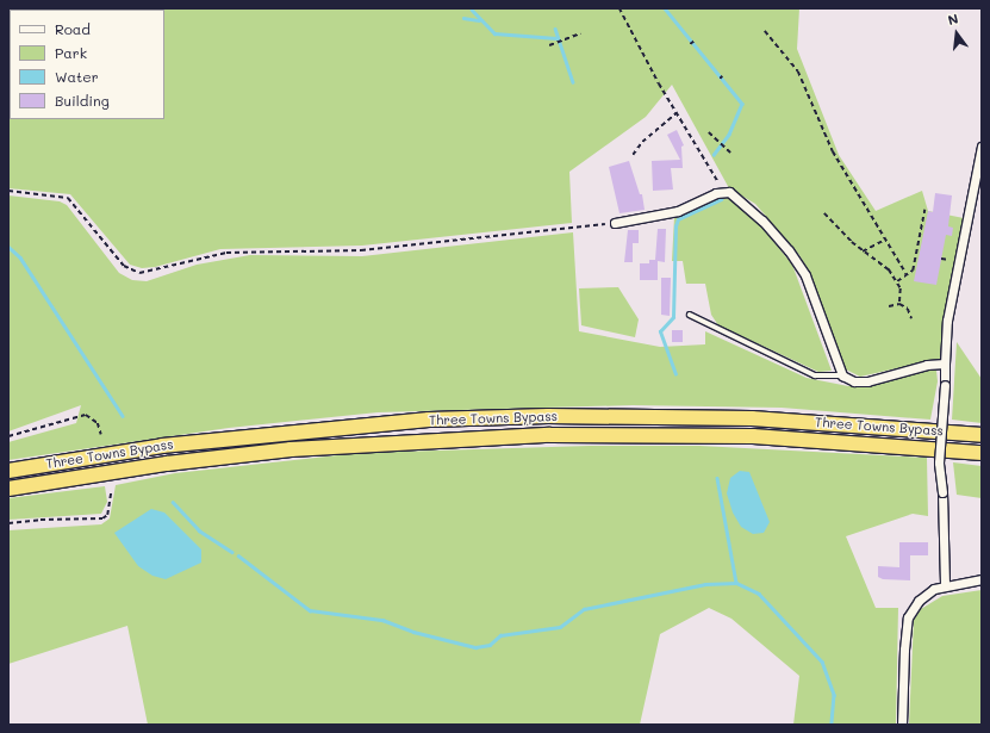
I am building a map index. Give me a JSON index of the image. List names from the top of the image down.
{
  "streets": {
    "highway": ["Three Towns Bypass"]
  },
  "legend": [
    "Road",
    "Park",
    "Water",
    "Building"
  ],
  "north": "top"
}
